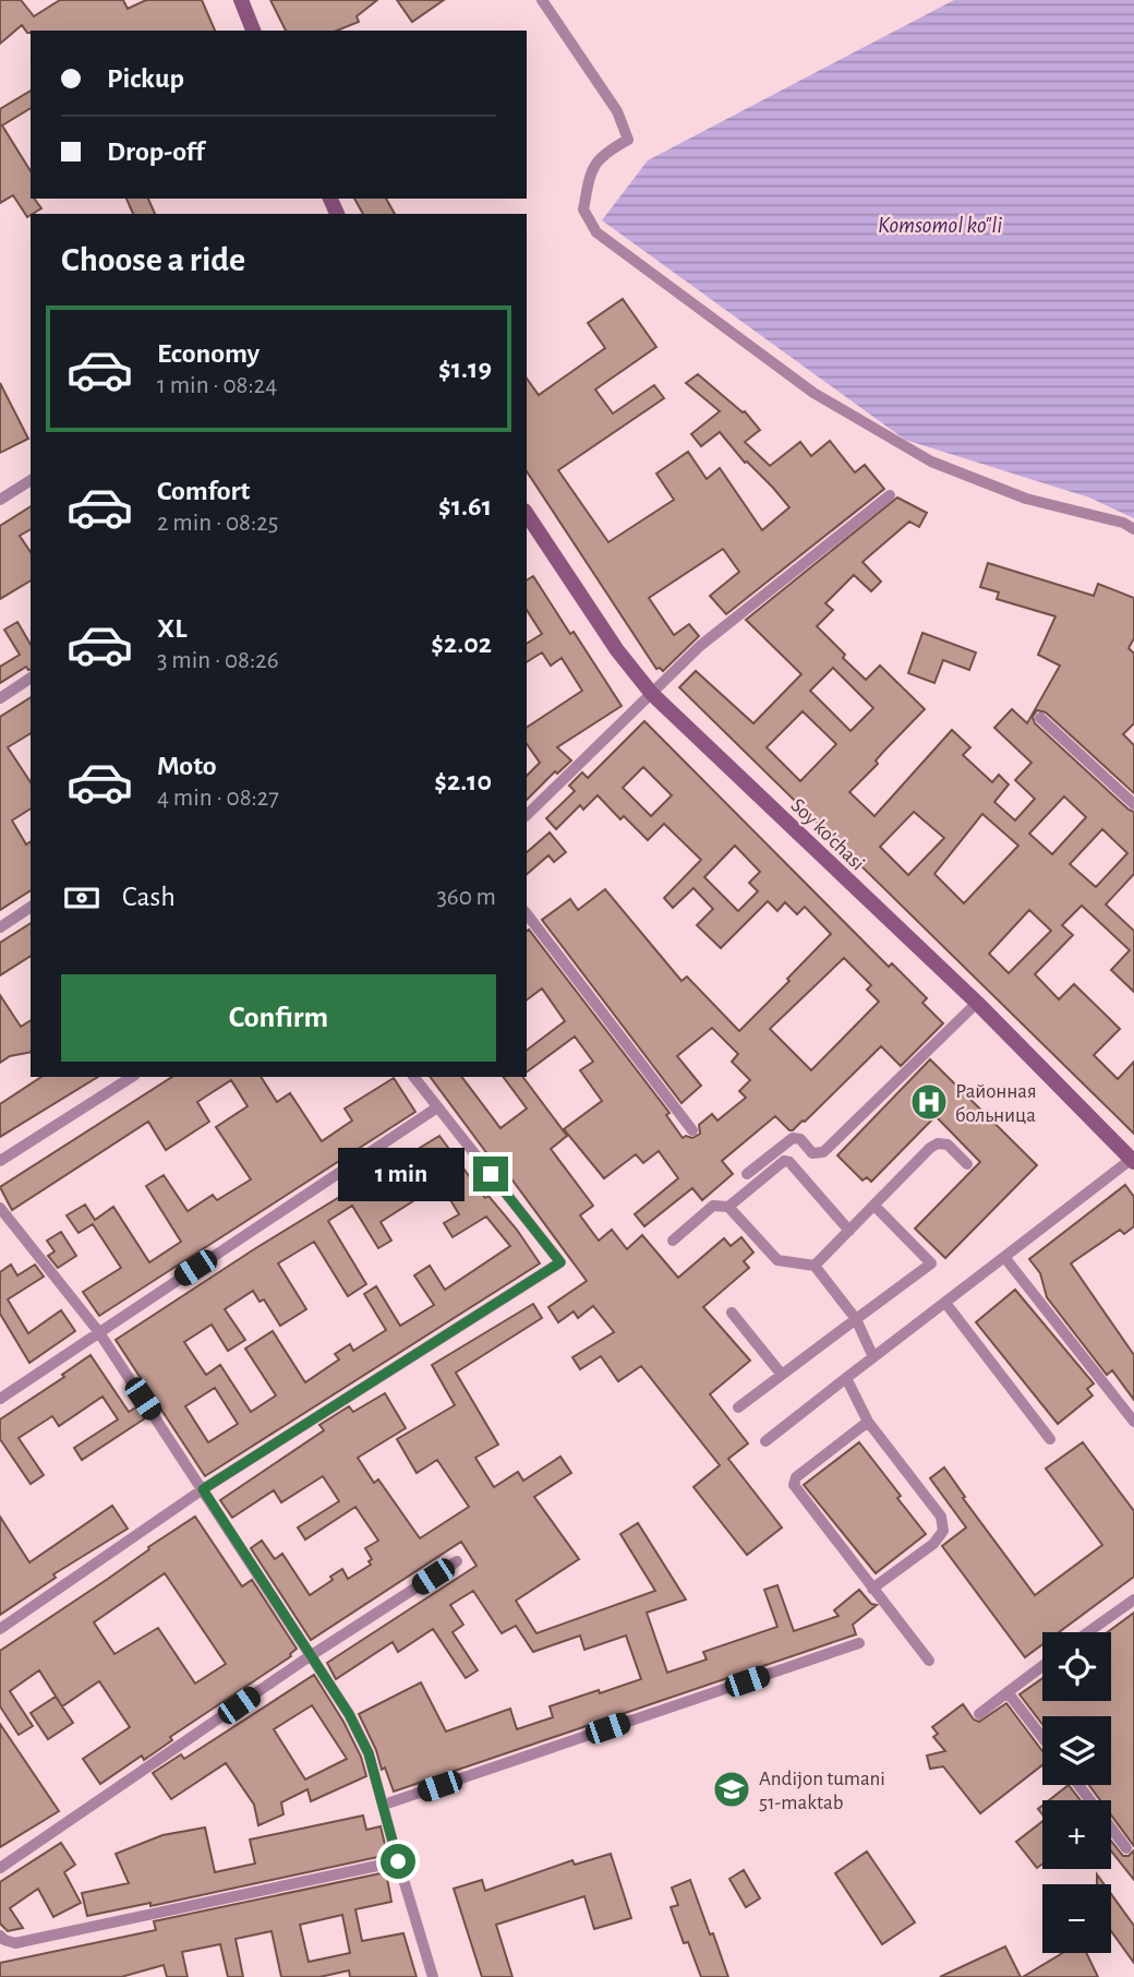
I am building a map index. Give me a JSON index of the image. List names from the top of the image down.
{
  "streets": {
    "main road": ["Soy ko'chasi"]
  },
  "water": ["Komsomol ko\"li"],
  "places": {
    "hospital": ["Районная больница"],
    "school or university": ["Andijon tumani 51-maktab"]
  },
  "page": {
    "banner": ["Pickup", "Drop-off"],
    "heading": "Choose a ride",
    "list": [
      {
        "name": "Economy",
        "note": "1 min · 08:24",
        "value": "$1.19"
      },
      {
        "name": "Comfort",
        "note": "2 min · 08:25",
        "value": "$1.61"
      },
      {
        "name": "XL",
        "note": "3 min · 08:26",
        "value": "$2.02"
      },
      {
        "name": "Moto",
        "note": "4 min · 08:27",
        "value": "$2.10"
      }
    ],
    "pay": ["Cash", "360 m"],
    "buttons": "Confirm",
    "bubble": "1 min",
    "map_buttons": ["+", "−"]
  }
}
